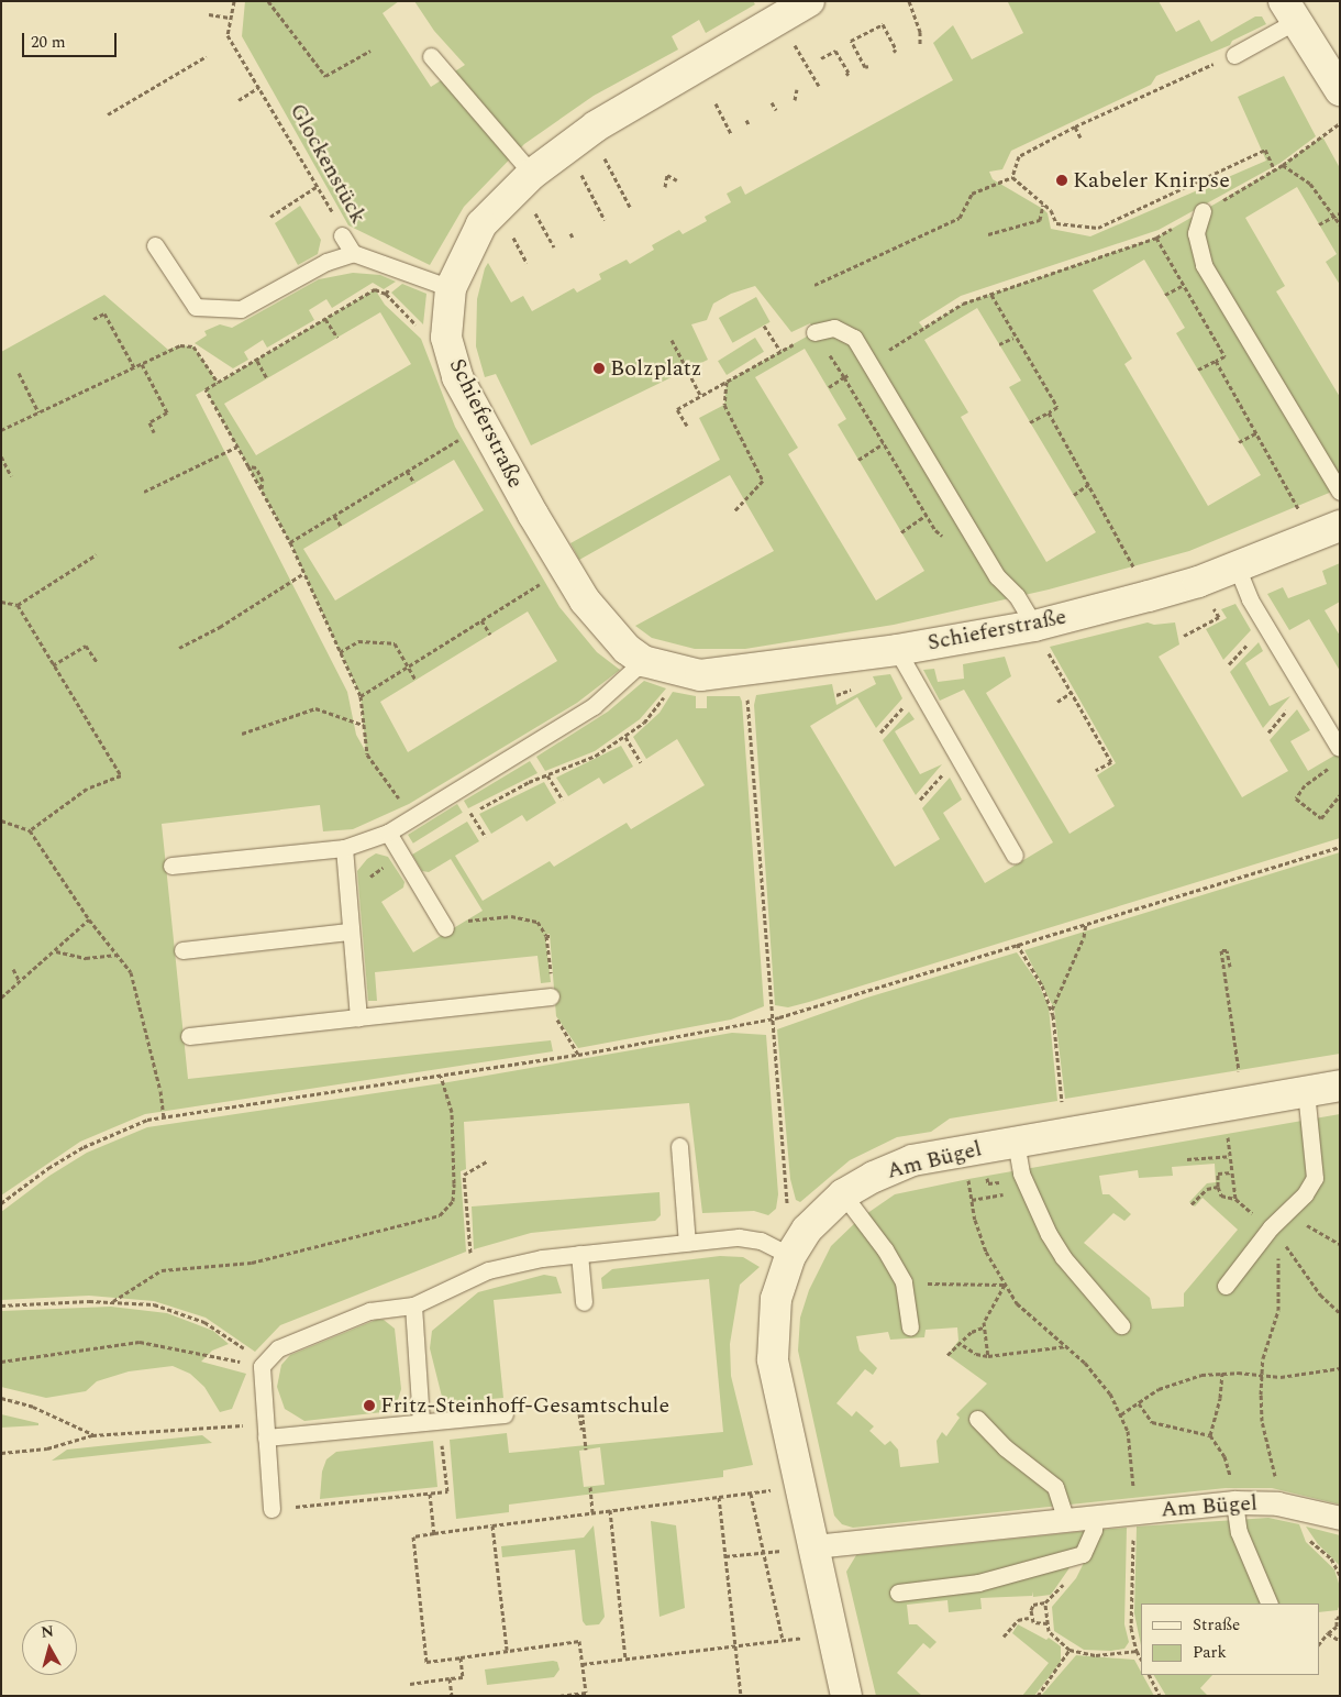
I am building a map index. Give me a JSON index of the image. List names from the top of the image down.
{
  "streets": {
    "street": ["Schieferstraße", "Am Bügel"],
    "lane": ["Glockenstück"]
  },
  "crossings": [
    ["Glockenstück", "Schieferstraße"]
  ],
  "places": ["Kabeler Knirpse", "Bolzplatz", "Fritz-Steinhoff-Gesamtschule"],
  "legend": ["Straße", "Park"],
  "scale_bar": "20 m",
  "north": "top"
}
